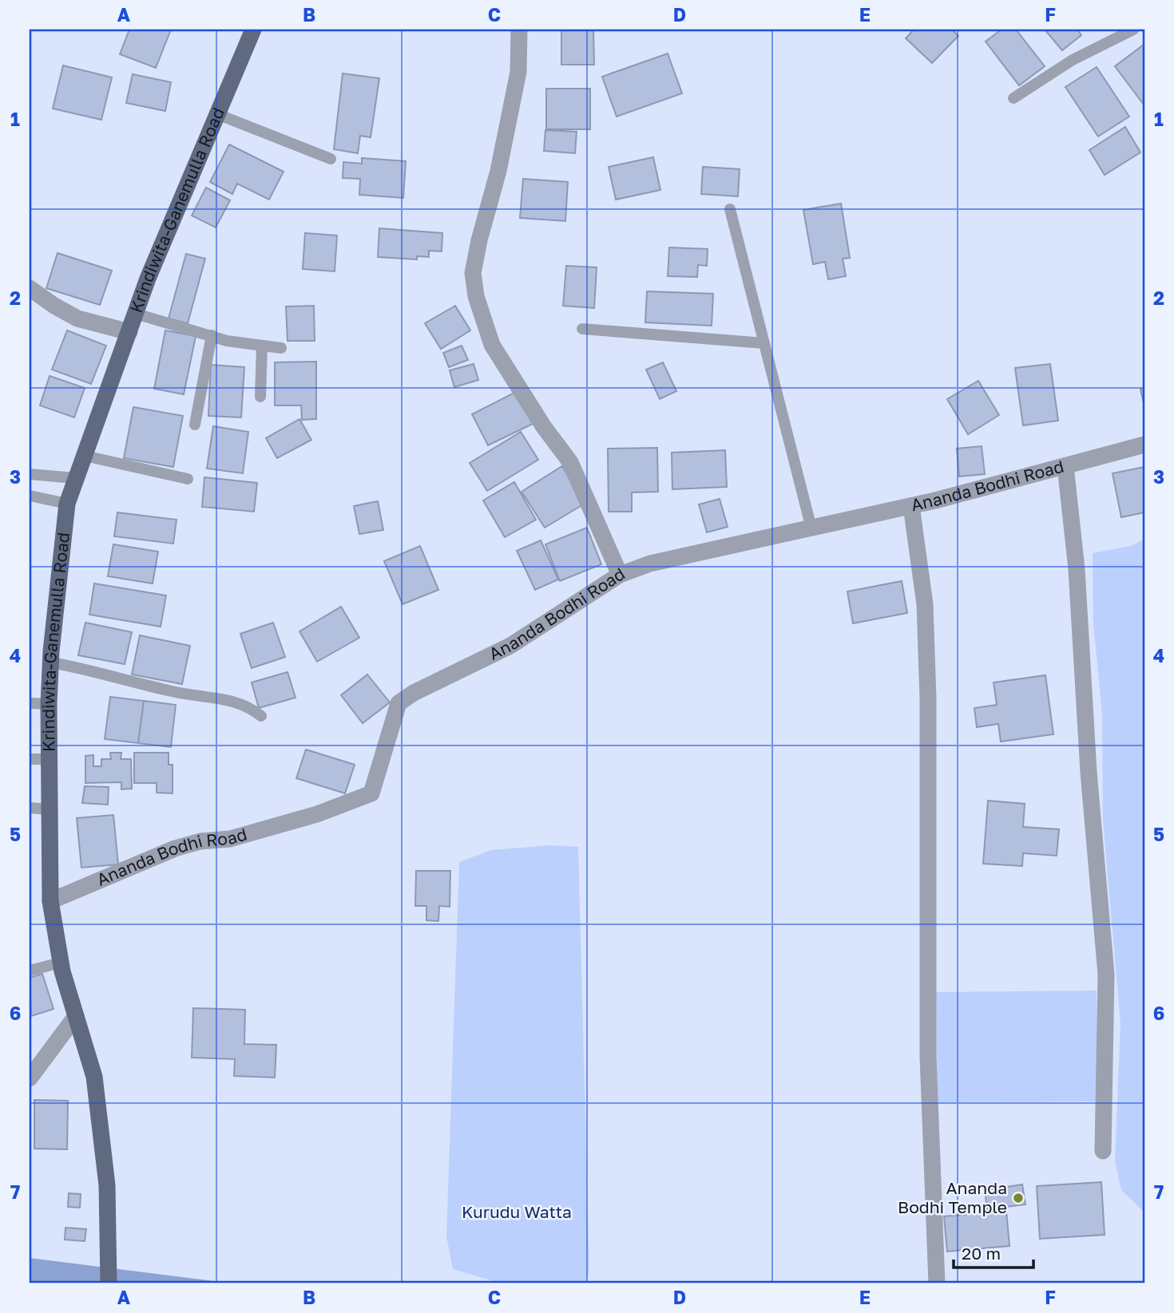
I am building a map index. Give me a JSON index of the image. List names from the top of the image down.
{
  "streets": {
    "main road": ["Krindiwita-Ganemulla Road"],
    "street": ["Ananda Bodhi Road"]
  },
  "crossings": [
    ["Krindiwita-Ganemulla Road", "Ananda Bodhi Road"]
  ],
  "parks": ["Kurudu Watta"],
  "places": ["Ananda Bodhi Temple"],
  "scale_bar": "20 m",
  "grid": {
    "columns": [
      "A",
      "B",
      "C",
      "D",
      "E",
      "F"
    ],
    "rows": [
      "1",
      "2",
      "3",
      "4",
      "5",
      "6",
      "7"
    ]
  }
}
